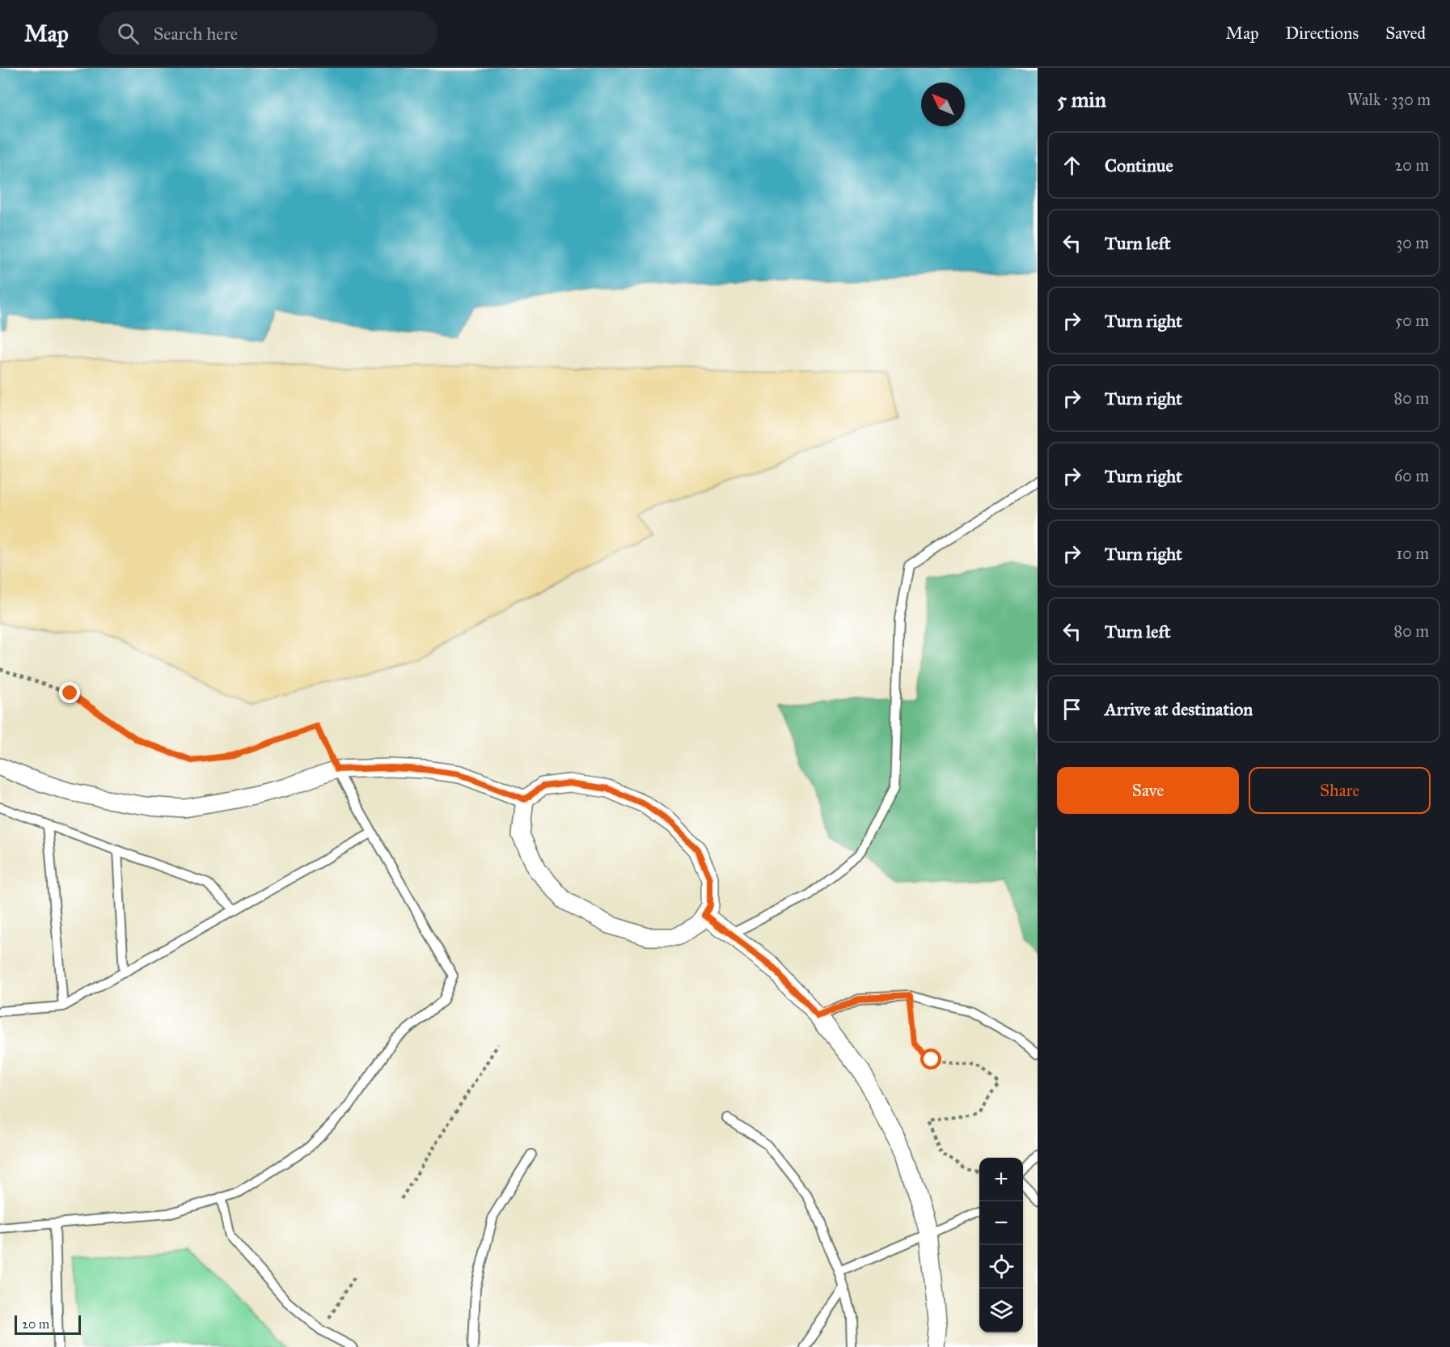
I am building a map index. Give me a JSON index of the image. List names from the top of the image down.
{
  "scale_bar": "20 m",
  "north": "top left",
  "page": {
    "header": "Map",
    "search": "Search here",
    "nav": ["Map", "Directions", "Saved"],
    "heading": ["5 min", "Walk · 330 m"],
    "list": [
      ["Continue", "20 m"],
      ["Turn left", "30 m"],
      ["Turn right", "50 m"],
      ["Turn right", "80 m"],
      ["Turn right", "60 m"],
      ["Turn right", "10 m"],
      ["Turn left", "80 m"],
      "Arrive at destination"
    ],
    "buttons": ["Save", "Share"],
    "map_buttons": ["+", "−"],
    "scale": "20 m"
  }
}
